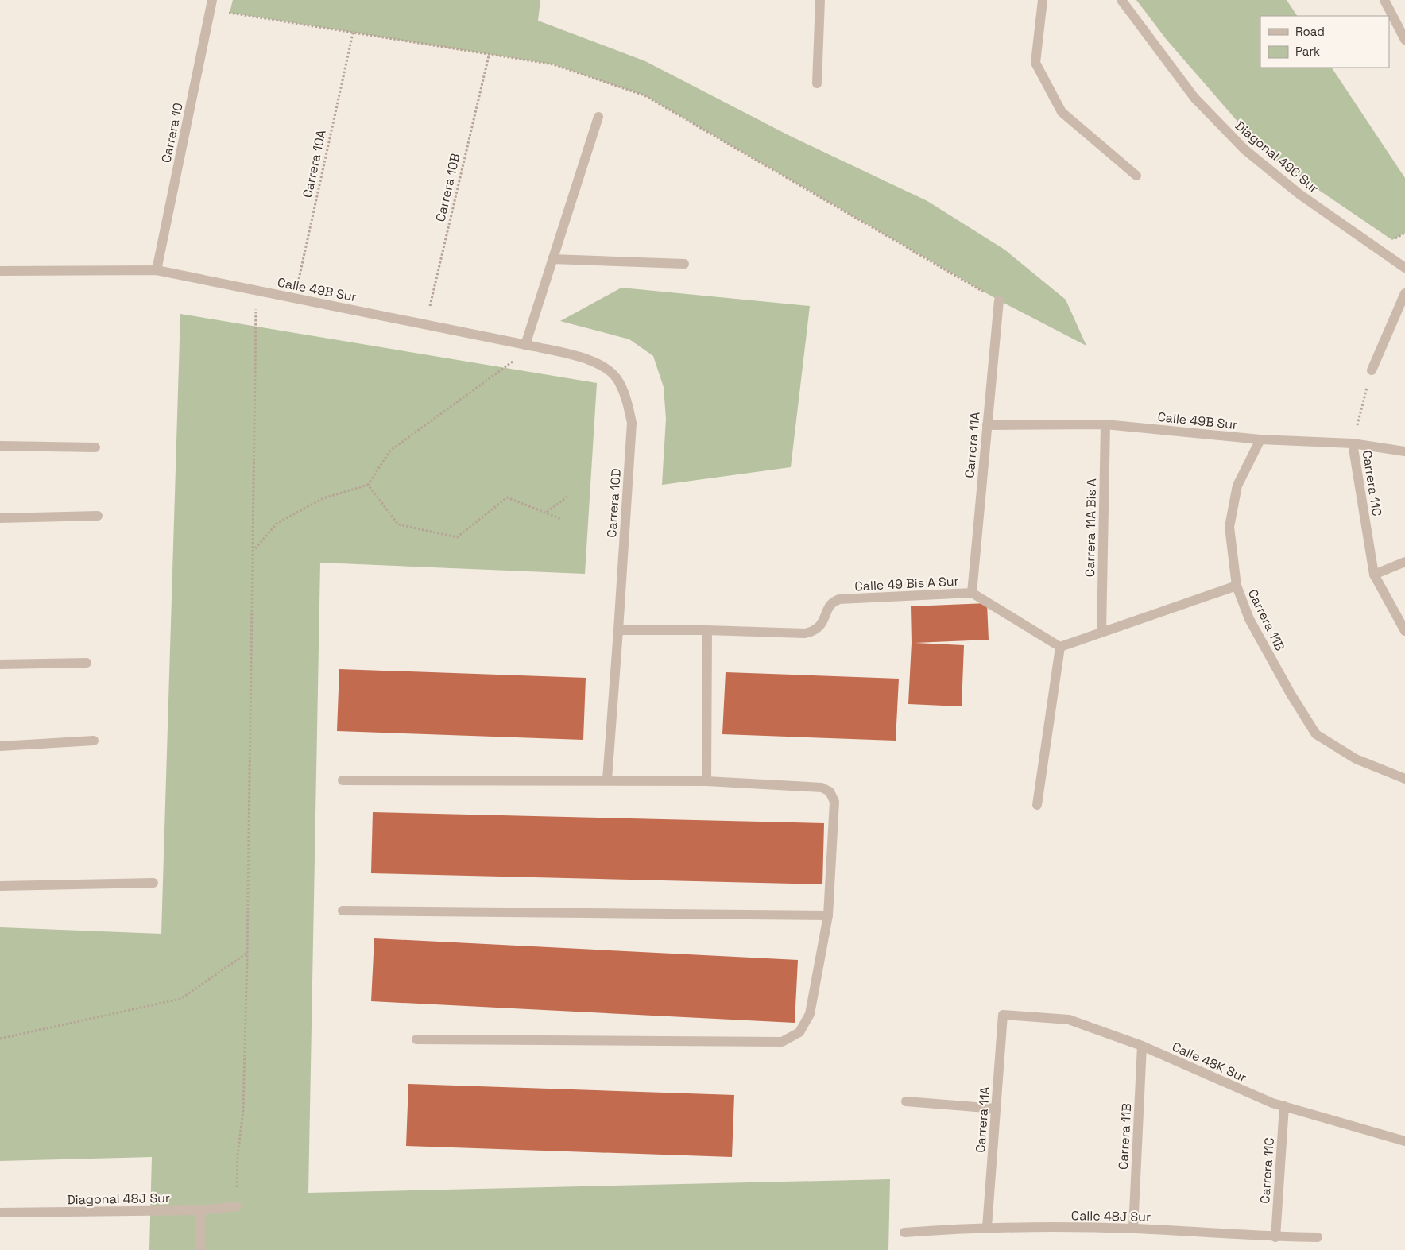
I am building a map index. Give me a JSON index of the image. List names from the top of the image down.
{
  "streets": {
    "street": [
      "Carrera 10",
      "Diagonal 49C Sur",
      "Calle 49B Sur",
      "Carrera 11A",
      "Carrera 11C",
      "Carrera 10D",
      "Carrera 11A Bis A",
      "Calle 49 Bis A Sur",
      "Carrera 11B",
      "Calle 48K Sur",
      "Diagonal 48J Sur",
      "Calle 48J Sur"
    ],
    "path": ["Carrera 10A", "Carrera 10B"]
  },
  "crossings": [
    ["Carrera 10", "Calle 49B Sur"],
    ["Carrera 10A", "Calle 49B Sur"],
    ["Carrera 10B", "Calle 49B Sur"],
    ["Calle 49B Sur", "Carrera 11A"],
    ["Calle 49B Sur", "Carrera 11C"],
    ["Calle 49B Sur", "Carrera 10D"],
    ["Calle 49B Sur", "Carrera 11A Bis A"],
    ["Calle 49B Sur", "Carrera 11B"],
    ["Carrera 11A", "Calle 49 Bis A Sur"],
    ["Carrera 11A", "Calle 48K Sur"],
    ["Carrera 11A", "Calle 48J Sur"],
    ["Carrera 11C", "Calle 48K Sur"],
    ["Carrera 11C", "Calle 48J Sur"],
    ["Carrera 10D", "Calle 49 Bis A Sur"],
    ["Carrera 11B", "Calle 48K Sur"],
    ["Carrera 11B", "Calle 48J Sur"]
  ],
  "legend": ["Road", "Park"]
}
